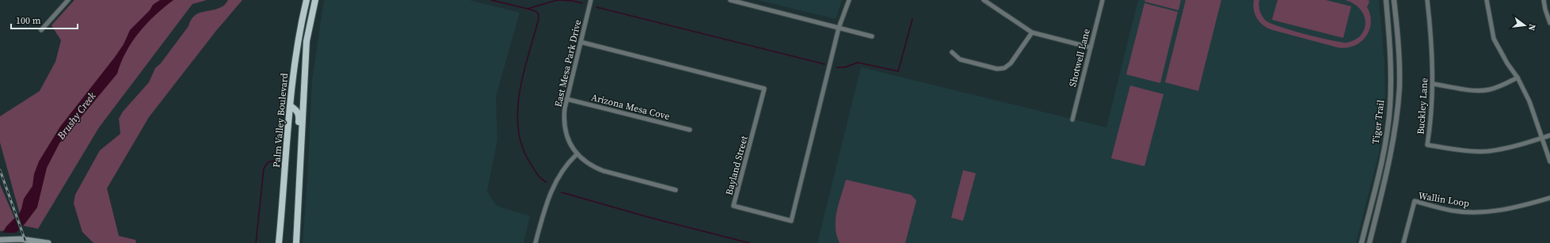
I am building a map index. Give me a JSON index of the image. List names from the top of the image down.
{
  "streets": {
    "highway": ["Palm Valley Boulevard"],
    "street": [
      "Shotwell Lane",
      "East Mesa Park Drive",
      "Buckley Lane",
      "Arizona Mesa Cove",
      "Tiger Trail",
      "Bayland Street",
      "Wallin Loop"
    ]
  },
  "crossings": [
    ["East Mesa Park Drive", "Arizona Mesa Cove"],
    ["East Mesa Park Drive", "Bayland Street"]
  ],
  "water": ["Brushy Creek"],
  "scale_bar": "100 m",
  "north": "right"
}
